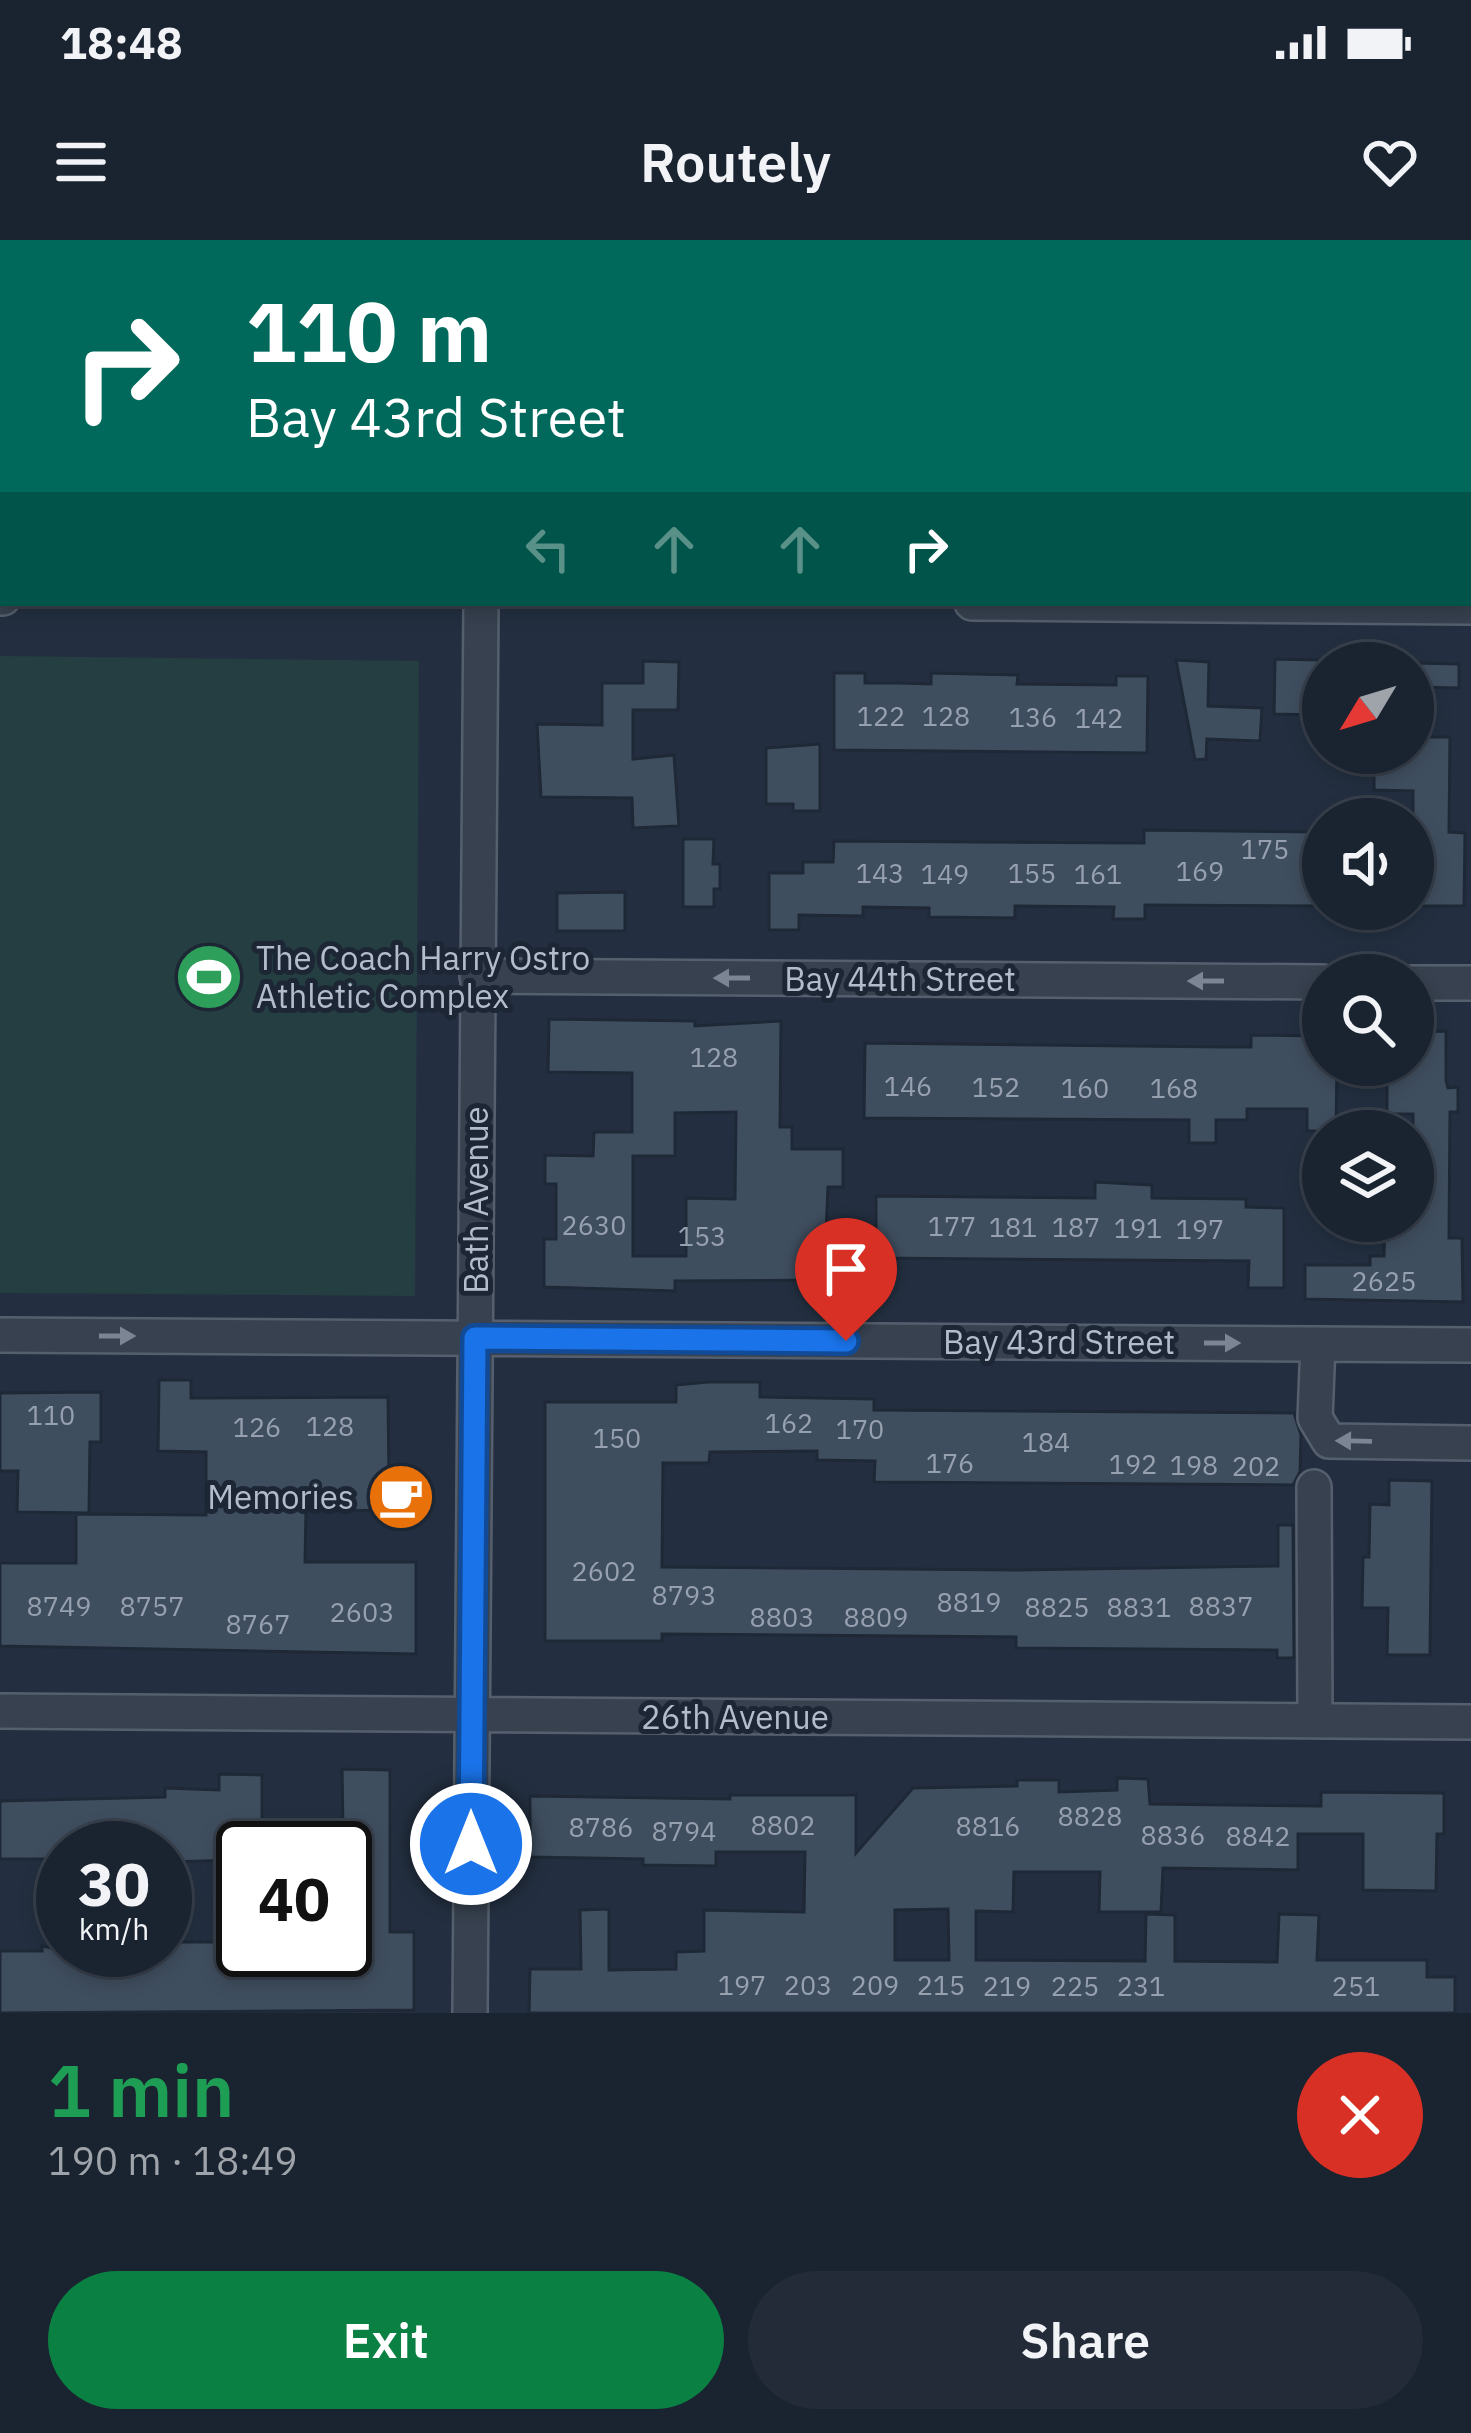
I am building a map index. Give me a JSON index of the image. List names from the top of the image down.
{
  "streets": {
    "street": [
      "Bay 44th Street",
      "Bath Avenue",
      "Bay 43rd Street",
      "26th Avenue"
    ]
  },
  "crossings": [
    ["Bay 44th Street", "Bath Avenue"],
    ["Bath Avenue", "Bay 43rd Street"],
    ["Bath Avenue", "26th Avenue"]
  ],
  "one_way": ["Bay 44th Street", "Bay 43rd Street"],
  "places": {
    "sports": ["The Coach Harry Ostro Athletic Complex"],
    "cafe": ["Memories"]
  },
  "house_numbers": [
    "122",
    "128",
    "136",
    "142",
    "175",
    "169",
    "143",
    "155",
    "149",
    "161",
    "128",
    "146",
    "152",
    "160",
    "168",
    "2630",
    "177",
    "181",
    "187",
    "191",
    "197",
    "153",
    "2625",
    "110",
    "162",
    "128",
    "126",
    "170",
    "150",
    "184",
    "176",
    "192",
    "198",
    "202",
    "2602",
    "8793",
    "8819",
    "8749",
    "8757",
    "8837",
    "8825",
    "8831",
    "2603",
    "8803",
    "8809",
    "8767",
    "8828",
    "8802",
    "8816",
    "8786",
    "8794",
    "8836",
    "8842",
    "197",
    "203",
    "209",
    "215",
    "219",
    "225",
    "231",
    "251"
  ],
  "north": "bottom left",
  "page": {
    "status": "18:48",
    "header": "Routely",
    "turn": ["110 m", "Bay 43rd Street"],
    "speed": "30 km/h",
    "limit": "40",
    "heading": ["1 min", "190 m · 18:49"],
    "buttons": ["Exit", "Share"]
  }
}
